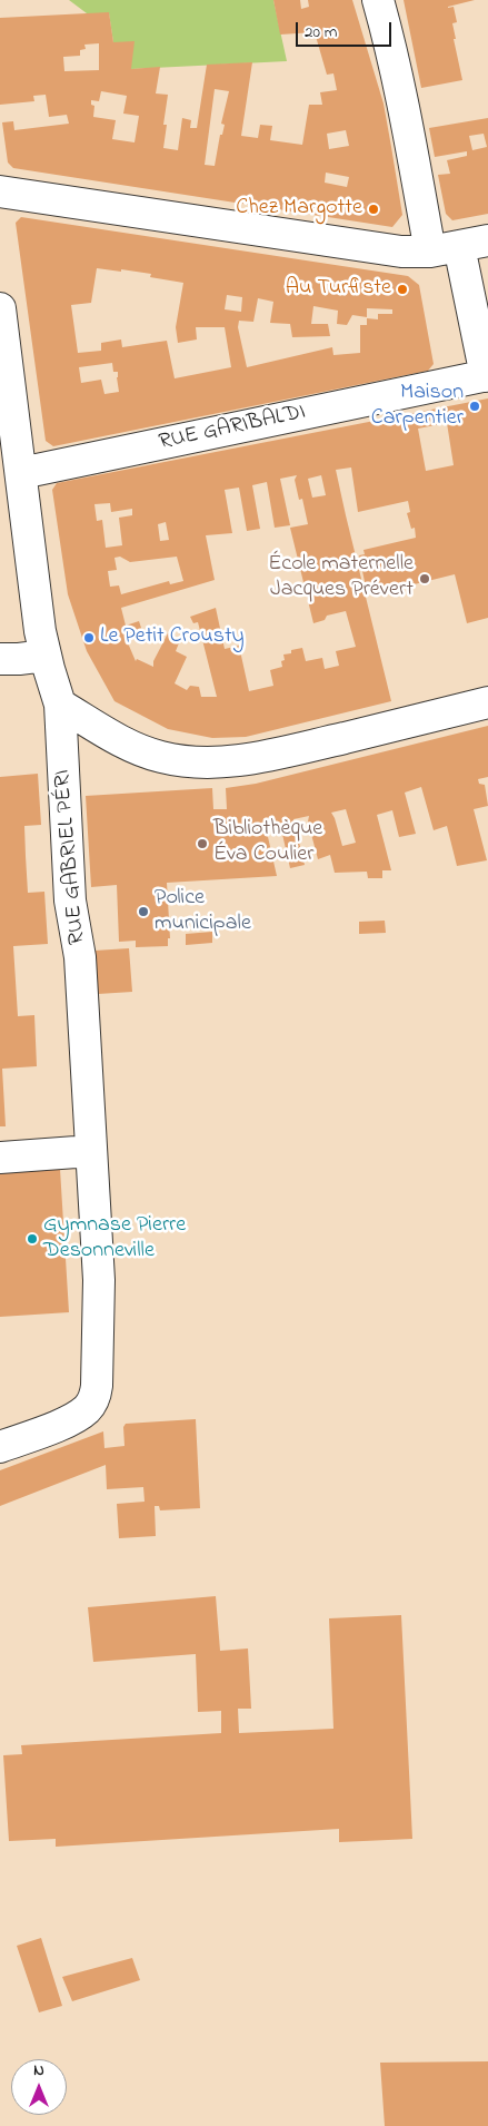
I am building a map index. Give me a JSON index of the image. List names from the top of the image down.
{
  "streets": {
    "street": ["RUE GARIBALDI", "RUE GABRIEL PÉRI"]
  },
  "crossings": [
    ["RUE GARIBALDI", "RUE GABRIEL PÉRI"]
  ],
  "places": [
    "Chez Margotte",
    "Au Turfiste",
    "Maison Carpentier",
    "École maternelle Jacques Prévert",
    "Le Petit Crousty",
    "Bibliothèque Éva Coulier",
    "Police municipale",
    "Gymnase Pierre Desonneville"
  ],
  "scale_bar": "20 m",
  "north": "top"
}
